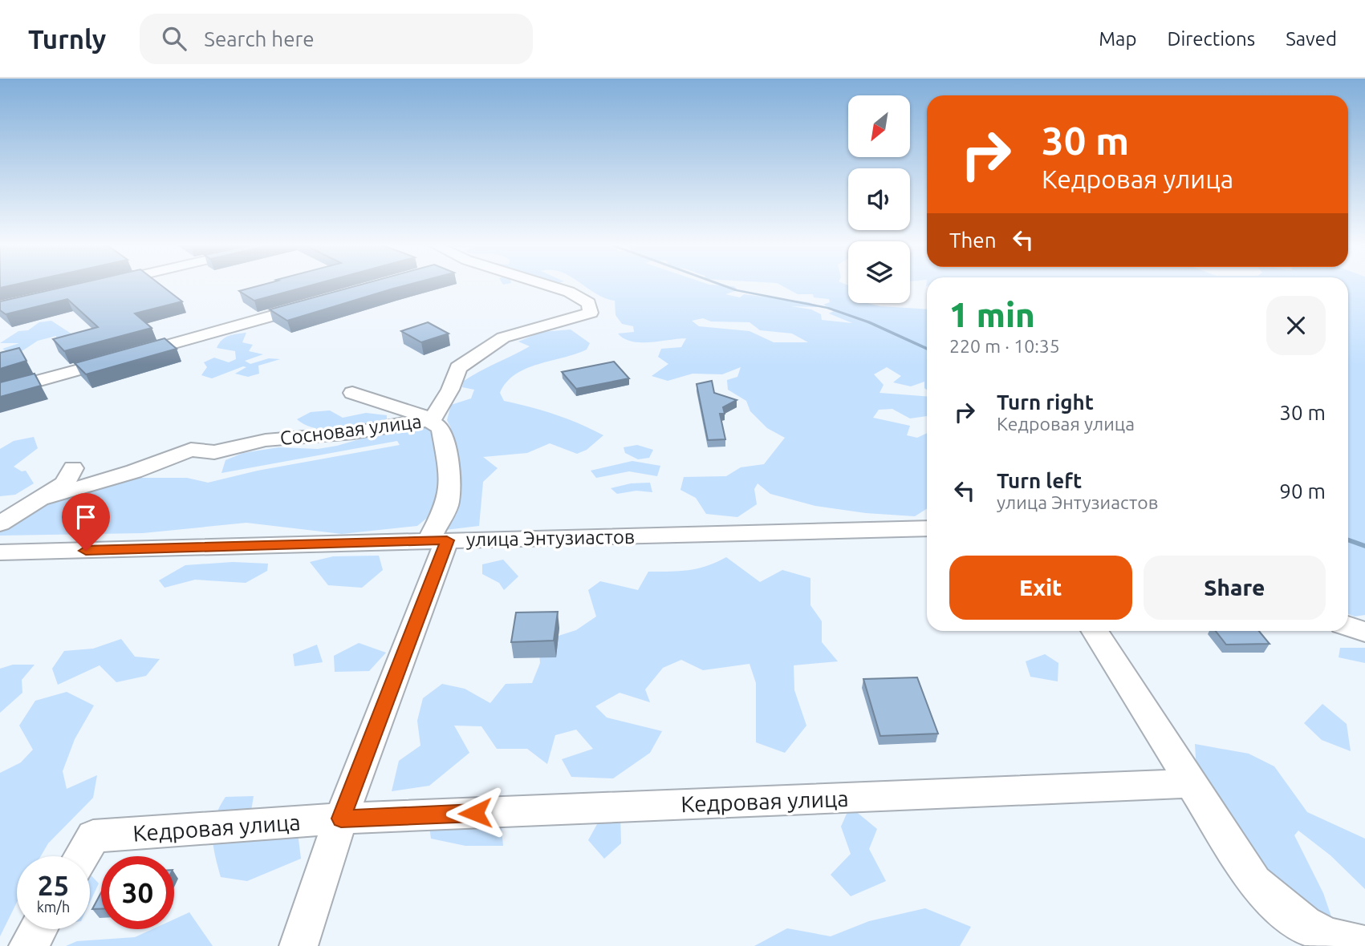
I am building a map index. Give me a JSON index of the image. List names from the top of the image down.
{
  "streets": {
    "street": ["Сосновая улица", "улица Энтузиастов", "Кедровая улица"]
  },
  "north": "bottom left",
  "page": {
    "header": "Turnly",
    "search": "Search here",
    "nav": ["Map", "Directions", "Saved"],
    "turn": ["30 m", "Кедровая улица"],
    "then": "Then",
    "heading": ["1 min", "220 m · 10:35"],
    "list": [
      {
        "name": "Turn right",
        "note": "Кедровая улица",
        "value": "30 m"
      },
      {
        "name": "Turn left",
        "note": "улица Энтузиастов",
        "value": "90 m"
      }
    ],
    "buttons": ["Exit", "Share"],
    "speed": "25 km/h",
    "limit": "30"
  }
}
